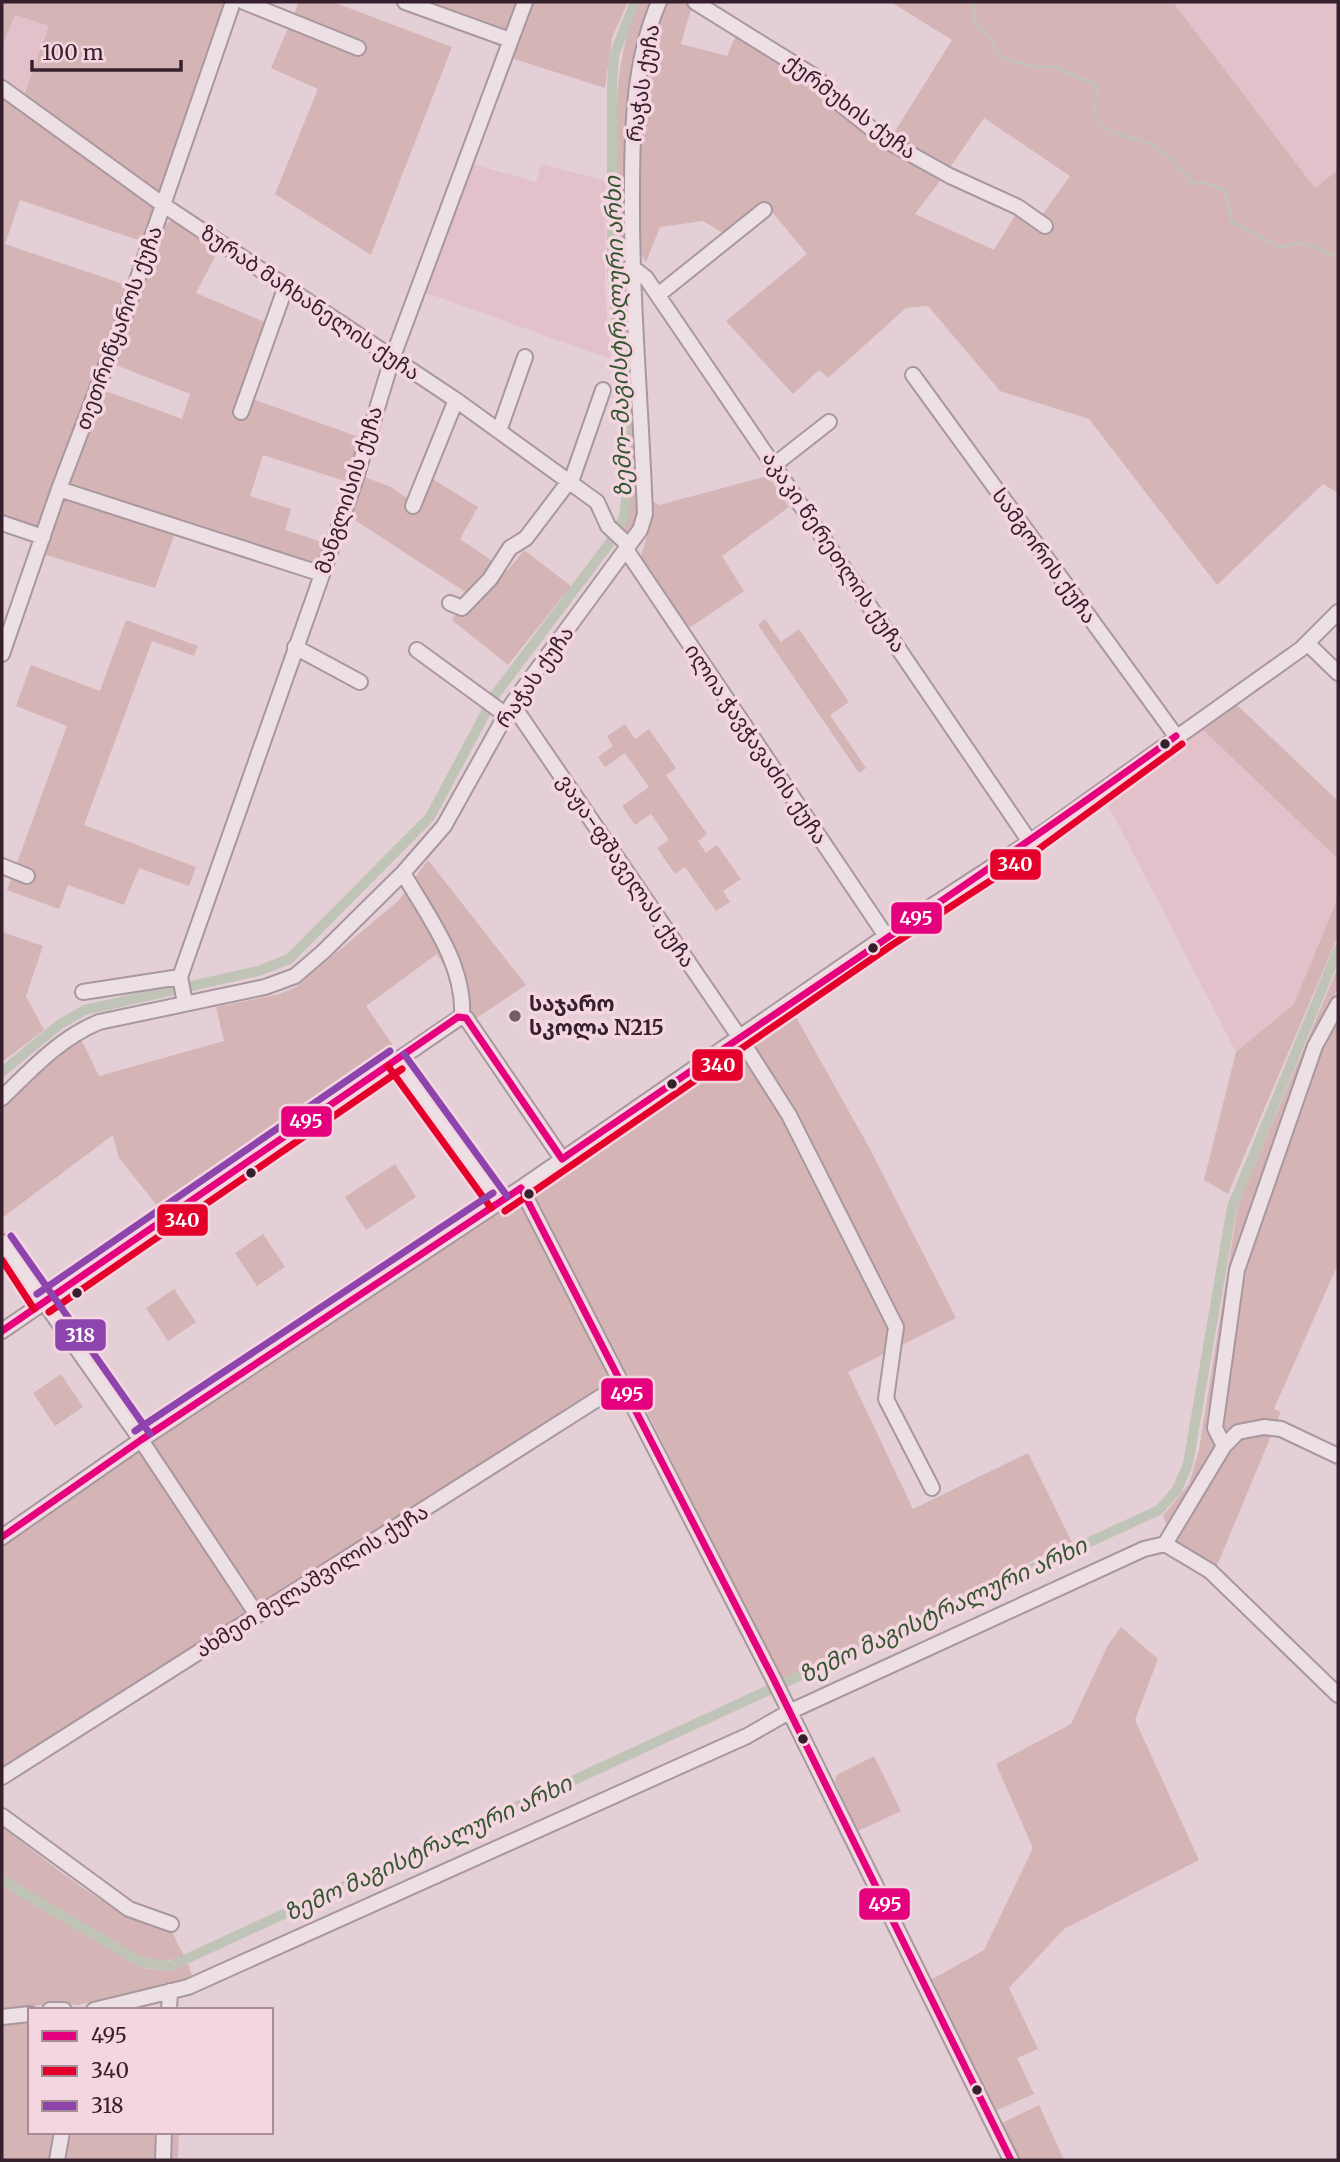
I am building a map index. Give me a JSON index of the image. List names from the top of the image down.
{
  "streets": {
    "street": [
      "რაჭას ქუჩა",
      "ქურმუხის ქუჩა",
      "ზურაბ მაჩხანელის ქუჩა",
      "თეთრიწყაროს ქუჩა",
      "მანგლისის ქუჩა",
      "აკაკი წერეთლის ქუჩა",
      "სამგორის ქუჩა",
      "ილია ჭავჭავაძის ქუჩა",
      "ვაჟა-ფშაველას ქუჩა",
      "ახმეთ მელაშვილის ქუჩა"
    ]
  },
  "crossings": [
    ["რაჭას ქუჩა", "აკაკი წერეთლის ქუჩა"],
    ["რაჭას ქუჩა", "ილია ჭავჭავაძის ქუჩა"],
    ["რაჭას ქუჩა", "ვაჟა-ფშაველას ქუჩა"],
    ["ზურაბ მაჩხანელის ქუჩა", "თეთრიწყაროს ქუჩა"],
    ["ზურაბ მაჩხანელის ქუჩა", "მანგლისის ქუჩა"],
    ["ზურაბ მაჩხანელის ქუჩა", "ილია ჭავჭავაძის ქუჩა"]
  ],
  "water": ["ზემო-მაგისტრალური არხი", "ზემო მაგისტრალური არხი"],
  "places": ["საჯარო სკოლა N215"],
  "lines": ["transit line 495", "transit line 340", "transit line 318"],
  "legend": ["495", "340", "318"],
  "scale_bar": "100 m"
}
